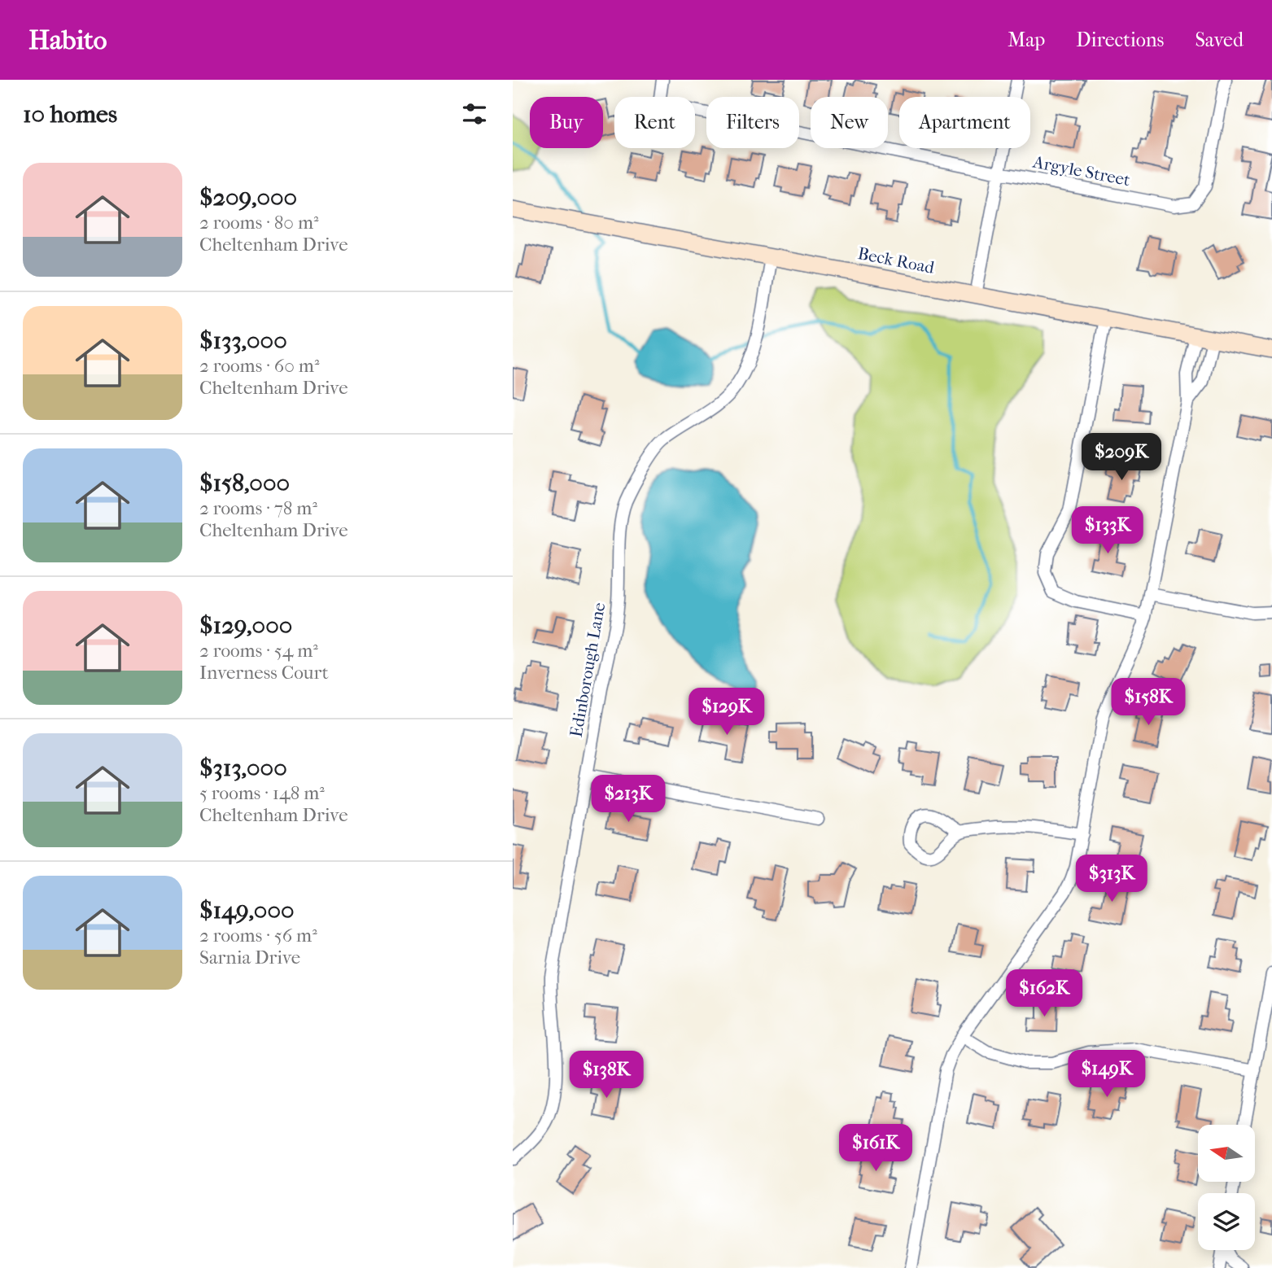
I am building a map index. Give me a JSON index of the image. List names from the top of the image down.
{
  "streets": {
    "main road": ["Beck Road"],
    "street": ["Argyle Street", "Edinborough Lane"]
  },
  "crossings": [
    ["Beck Road", "Edinborough Lane"]
  ],
  "north": "left",
  "page": {
    "header": "Habito",
    "nav": ["Map", "Directions", "Saved"],
    "heading": "10 homes",
    "chip": [
      "Buy",
      "Rent",
      "Filters",
      "New",
      "Apartment"
    ],
    "list": [
      {
        "name": "$209,000",
        "note": "2 rooms · 80 m² · Cheltenham Drive"
      },
      {
        "name": "$133,000",
        "note": "2 rooms · 60 m² · Cheltenham Drive"
      },
      {
        "name": "$158,000",
        "note": "2 rooms · 78 m² · Cheltenham Drive"
      },
      {
        "name": "$129,000",
        "note": "2 rooms · 54 m² · Inverness Court"
      },
      {
        "name": "$313,000",
        "note": "5 rooms · 148 m² · Cheltenham Drive"
      },
      {
        "name": "$149,000",
        "note": "2 rooms · 56 m² · Sarnia Drive"
      }
    ],
    "price": [
      "$209K",
      "$133K",
      "$158K",
      "$129K",
      "$213K",
      "$313K",
      "$162K",
      "$149K",
      "$138K",
      "$161K"
    ]
  }
}
